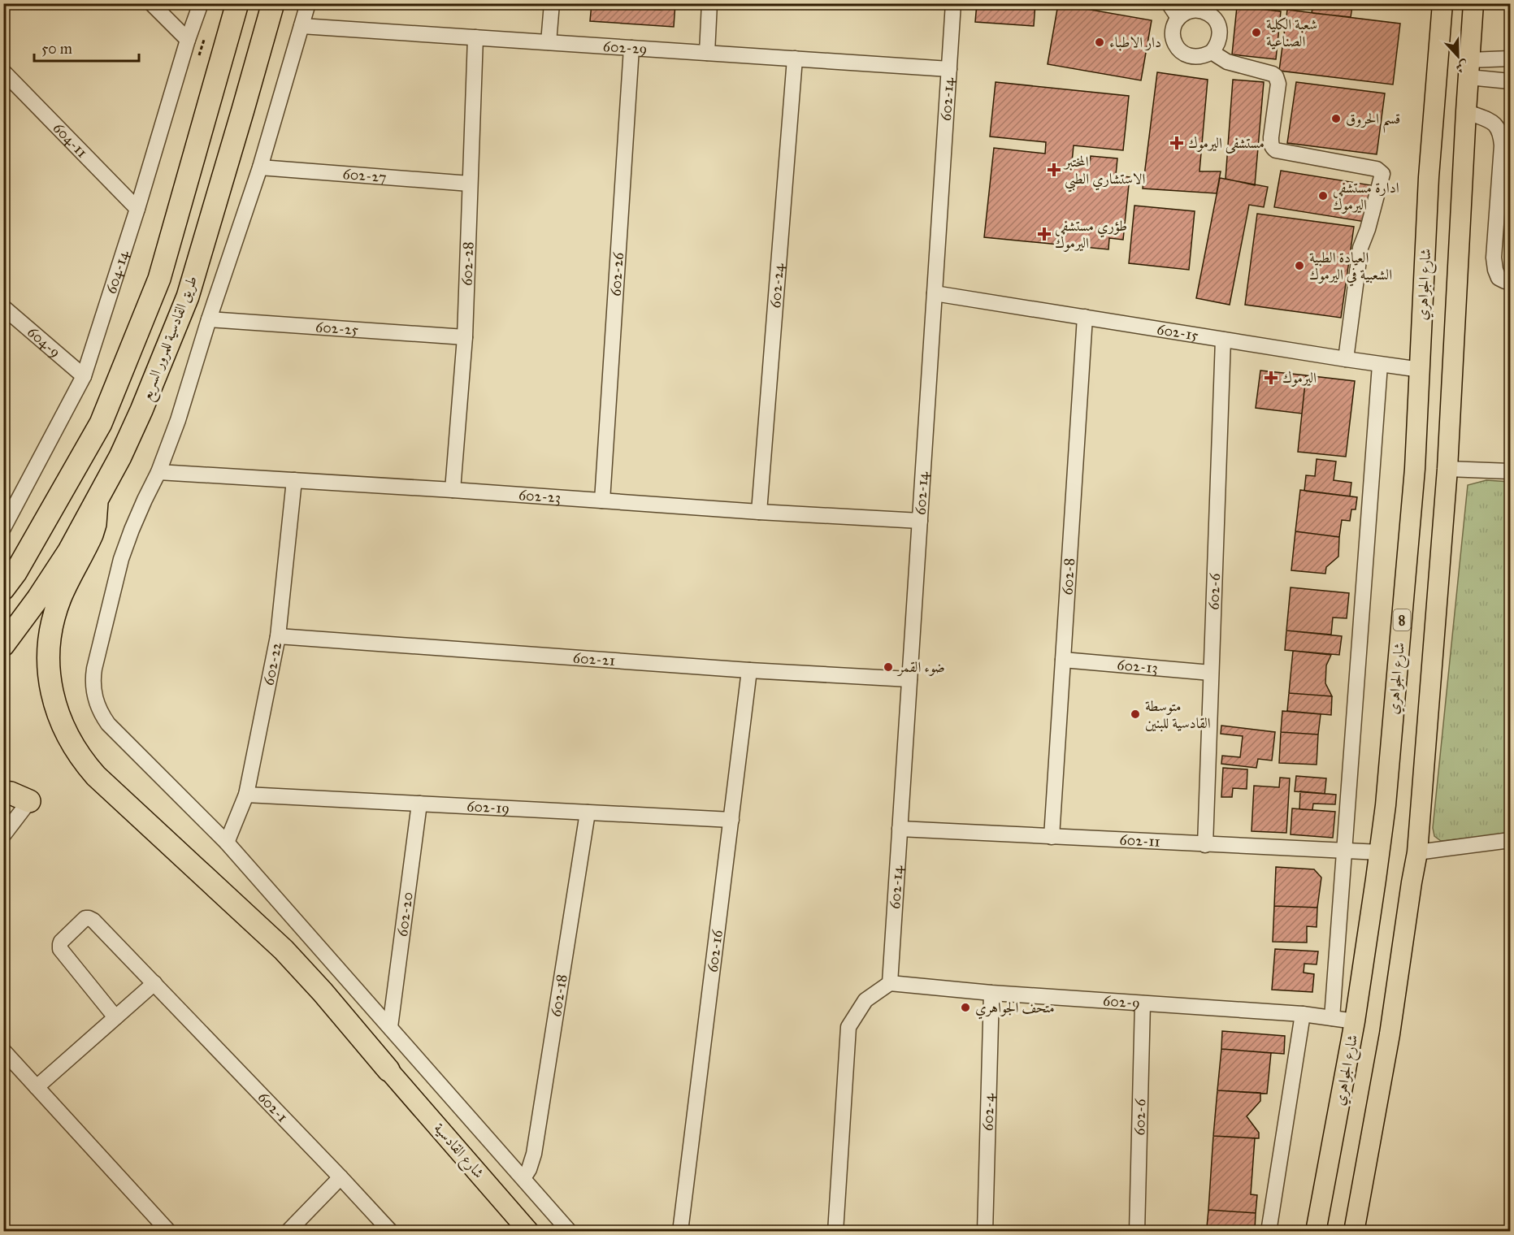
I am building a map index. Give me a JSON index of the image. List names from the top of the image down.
{
  "streets": {
    "highway": ["طريق القادسية للمرور السريع"],
    "main road": ["شارع الجواهري", "8", "شارع القادسية"],
    "street": [
      "602-29",
      "602-14",
      "604-11",
      "602-27",
      "602-28",
      "604-14",
      "602-26",
      "602-24",
      "602-25",
      "602-15",
      "604-9",
      "602-23",
      "602-8",
      "602-6",
      "602-21",
      "602-22",
      "602-13",
      "602-19",
      "602-11",
      "602-20",
      "602-16",
      "602-18",
      "602-9",
      "602-1",
      "602-4"
    ]
  },
  "crossings": [
    ["602-29", "602-14"],
    ["602-29", "602-28"],
    ["602-29", "602-26"],
    ["602-29", "602-24"],
    ["602-14", "602-15"],
    ["602-14", "602-23"],
    ["602-14", "602-21"],
    ["602-14", "602-11"],
    ["602-14", "602-9"],
    ["604-11", "604-14"],
    ["602-27", "602-28"],
    ["602-28", "602-25"],
    ["602-28", "602-23"],
    ["604-14", "604-9"],
    ["602-26", "602-23"],
    ["شارع الجواهري", "602-15"],
    ["شارع الجواهري", "602-11"],
    ["شارع الجواهري", "602-9"],
    ["602-24", "602-23"],
    ["602-15", "602-8"],
    ["602-15", "602-6"],
    ["602-23", "602-22"],
    ["602-8", "602-13"],
    ["602-8", "602-11"],
    ["602-6", "602-13"],
    ["602-6", "602-11"],
    ["602-6", "602-9"],
    ["602-21", "602-22"],
    ["602-21", "602-16"],
    ["602-22", "602-19"],
    ["602-19", "602-20"],
    ["602-19", "602-16"],
    ["602-19", "602-18"],
    ["602-9", "602-4"]
  ],
  "places": {
    "other": [
      "شعبة الكلية الصناعية",
      "دار الاطباء",
      "قسم الحروق",
      "ادارة مستشفى اليرموك",
      "العيادة الطبية الشعبية في اليرموك",
      "ضوء القمر",
      "متوسطة القادسية للبنين",
      "متحف الجواهري"
    ],
    "health": [
      "مستشفى اليرموك",
      "المختبر الاستشاري الطبي",
      "طؤري مستشفى اليرموك",
      "اليرموك"
    ]
  },
  "scale_bar": "50 m",
  "north": "bottom"
}
